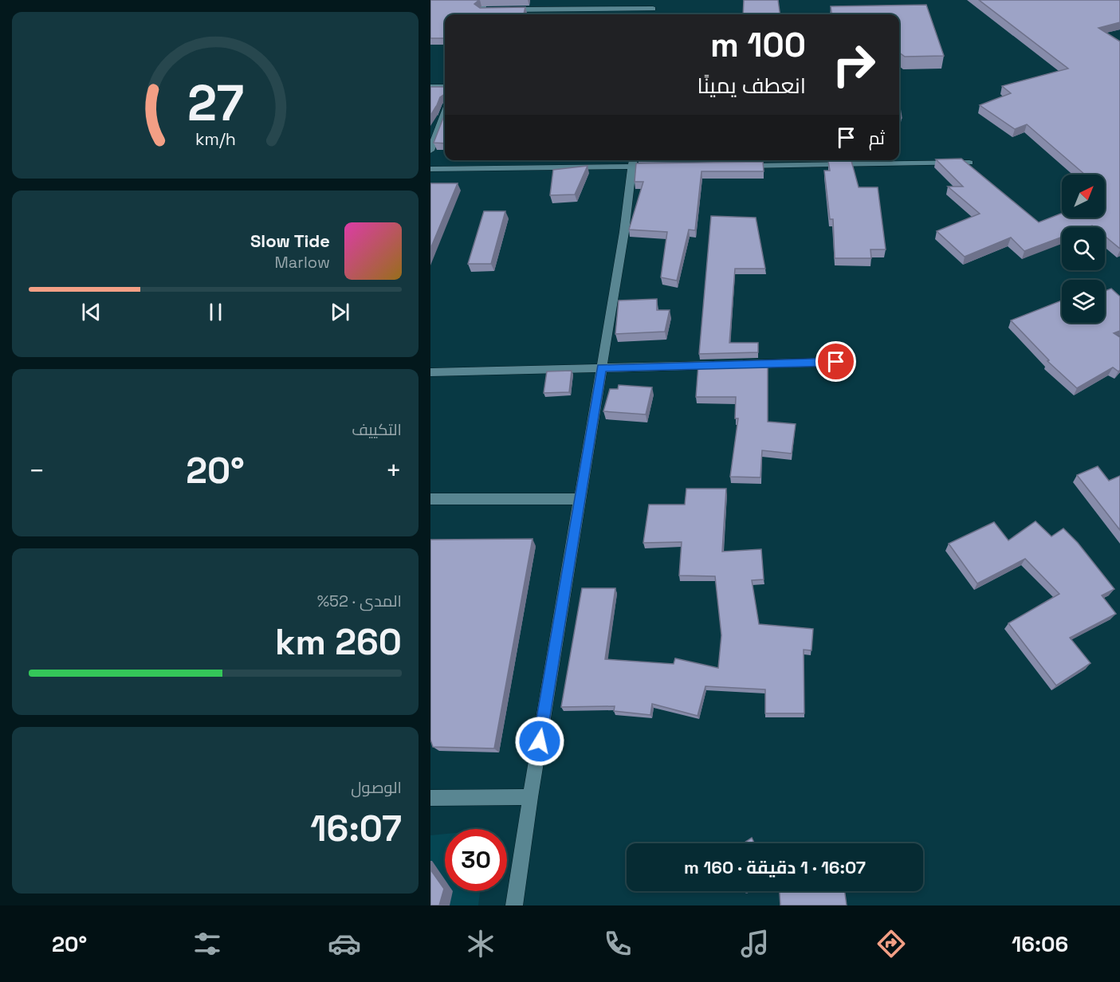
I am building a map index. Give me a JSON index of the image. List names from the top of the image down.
{
  "north": "top right",
  "page": {
    "turn": ["100 m", "انعطف يمينًا"],
    "then": "ثم",
    "song": ["Slow Tide", "Marlow"],
    "tile": [
      "التكييف",
      ["المدى · 52%", "260 km"],
      ["الوصول", "16:07"]
    ],
    "heat": ["−", "20°", "+"],
    "limit": "30",
    "trip": "16:07 · 1 دقيقة · 160 m",
    "tabs": ["16:06", "20°"],
    "gauge": ["27", "km/h"]
  }
}
